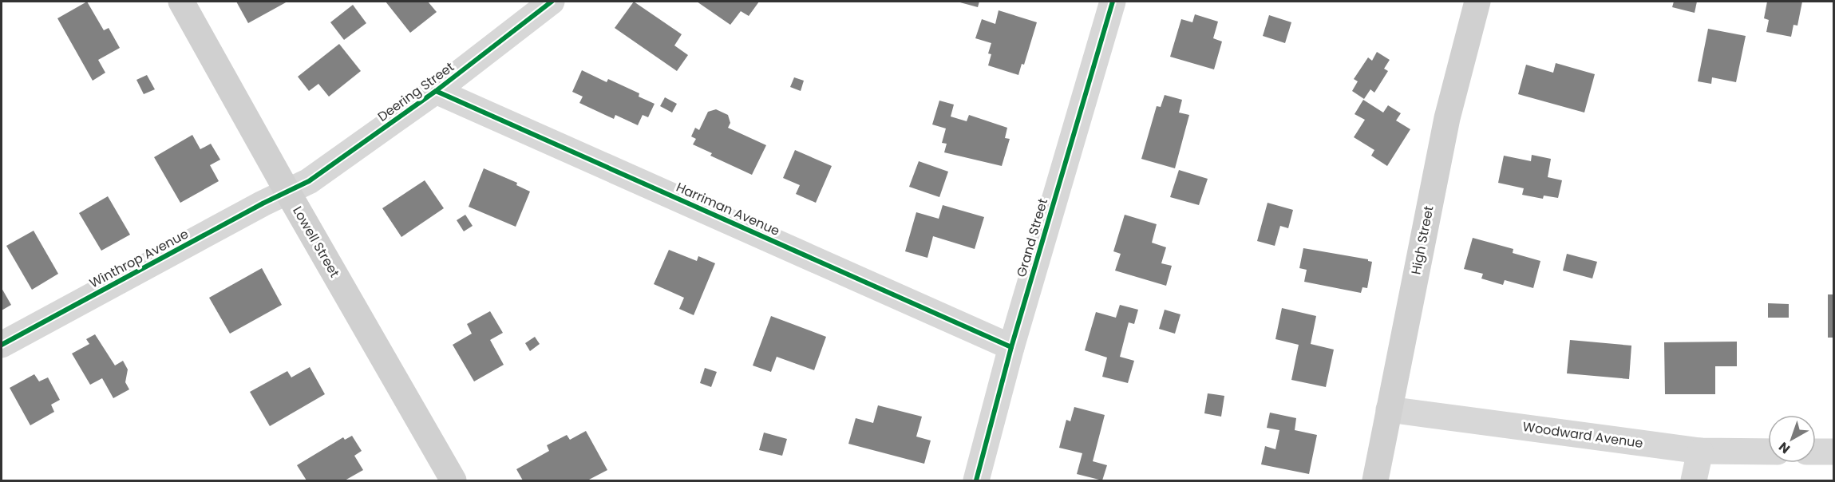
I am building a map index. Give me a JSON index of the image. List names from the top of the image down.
{
  "streets": {
    "main road": ["High Street", "Lowell Street"],
    "street": [
      "Deering Street",
      "Harriman Avenue",
      "Grand Street",
      "Winthrop Avenue",
      "Woodward Avenue"
    ]
  },
  "crossings": [
    ["Deering Street", "Harriman Avenue"],
    ["Deering Street", "Lowell Street"],
    ["Deering Street", "Winthrop Avenue"],
    ["Harriman Avenue", "Grand Street"],
    ["High Street", "Woodward Avenue"],
    ["Lowell Street", "Winthrop Avenue"]
  ],
  "north": "bottom left"
}
